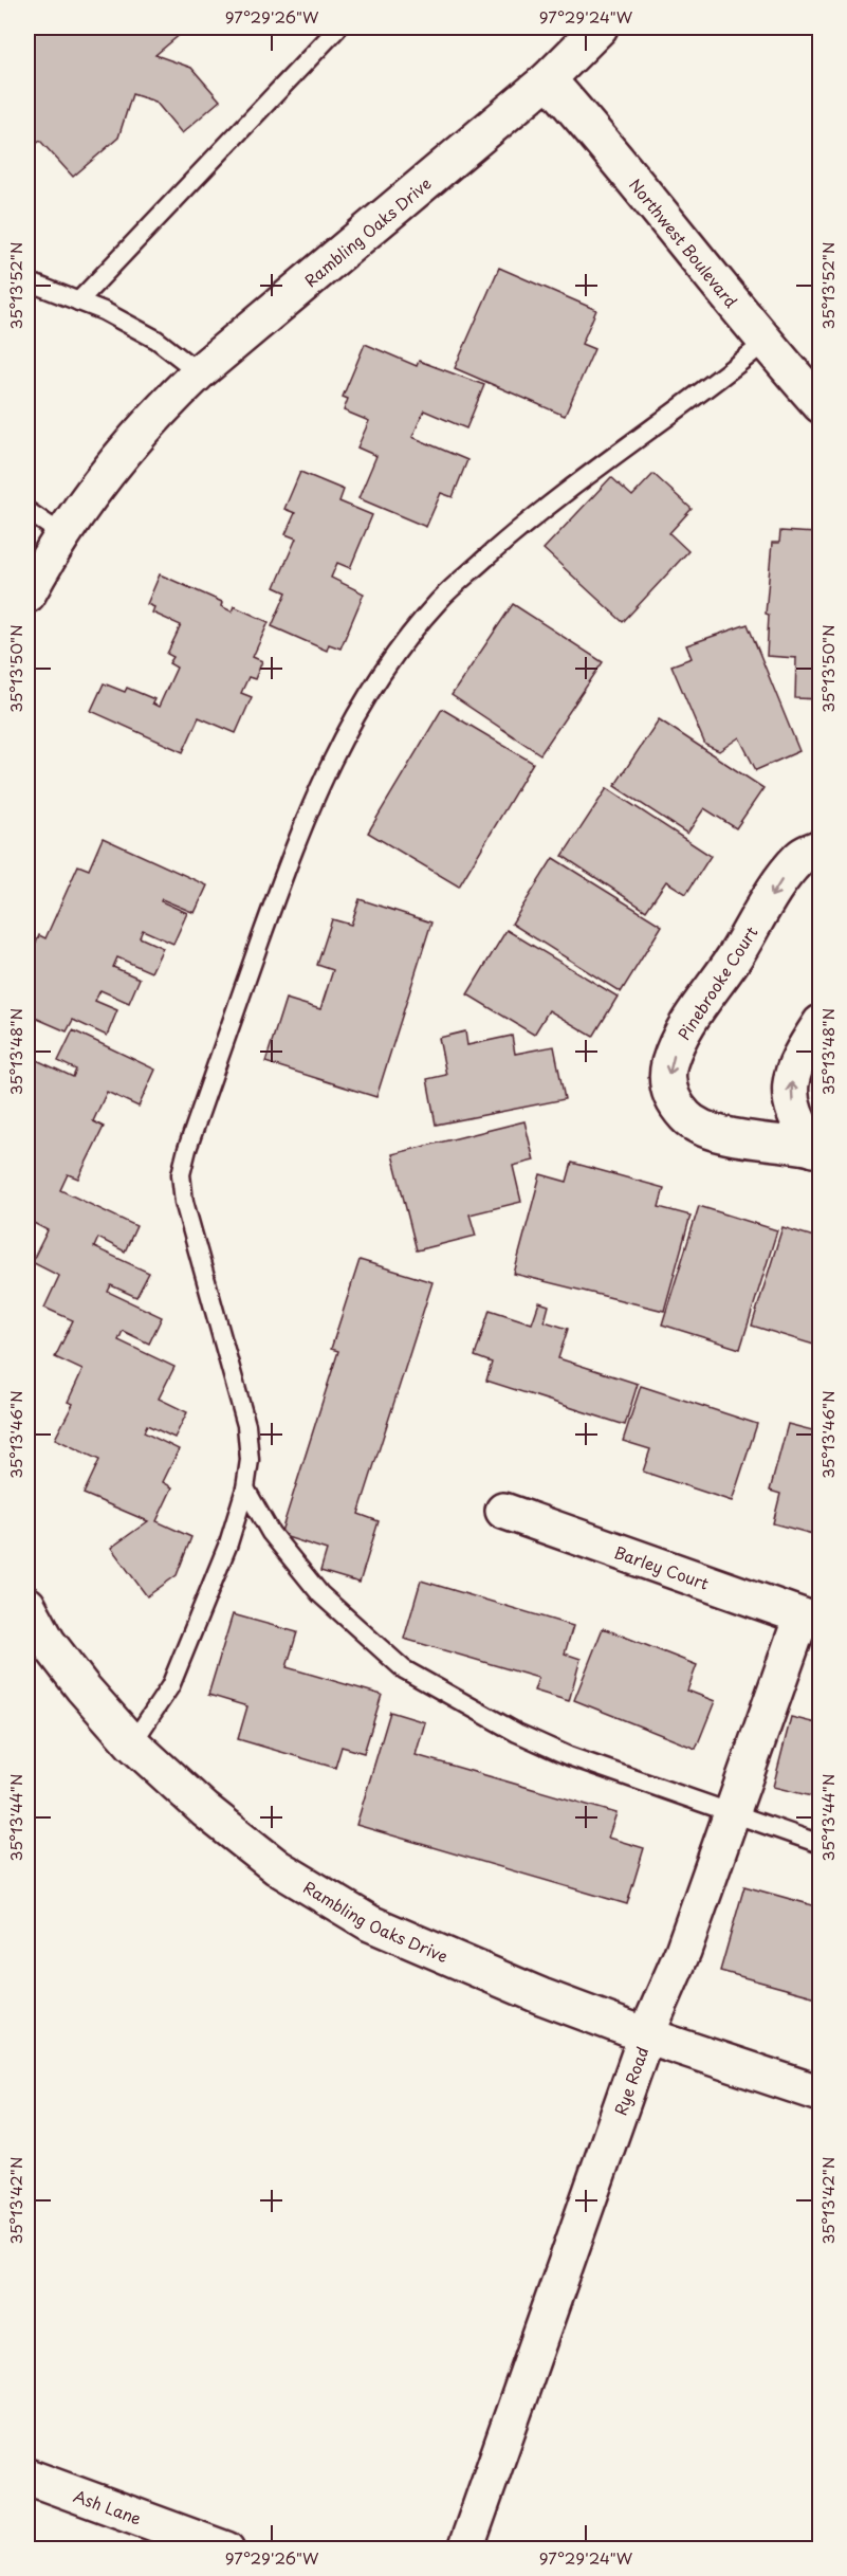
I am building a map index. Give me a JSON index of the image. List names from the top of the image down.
{
  "streets": {
    "street": [
      "Rambling Oaks Drive",
      "Northwest Boulevard",
      "Pinebrooke Court",
      "Barley Court",
      "Rye Road",
      "Ash Lane"
    ]
  },
  "crossings": [
    ["Rambling Oaks Drive", "Northwest Boulevard"],
    ["Rambling Oaks Drive", "Rye Road"],
    ["Barley Court", "Rye Road"]
  ],
  "coordinates": [
    "97°29'26\"W",
    "97°29'24\"W",
    "35°13'52\"N",
    "35°13'50\"N",
    "35°13'48\"N",
    "35°13'46\"N",
    "35°13'44\"N",
    "35°13'42\"N"
  ]
}
